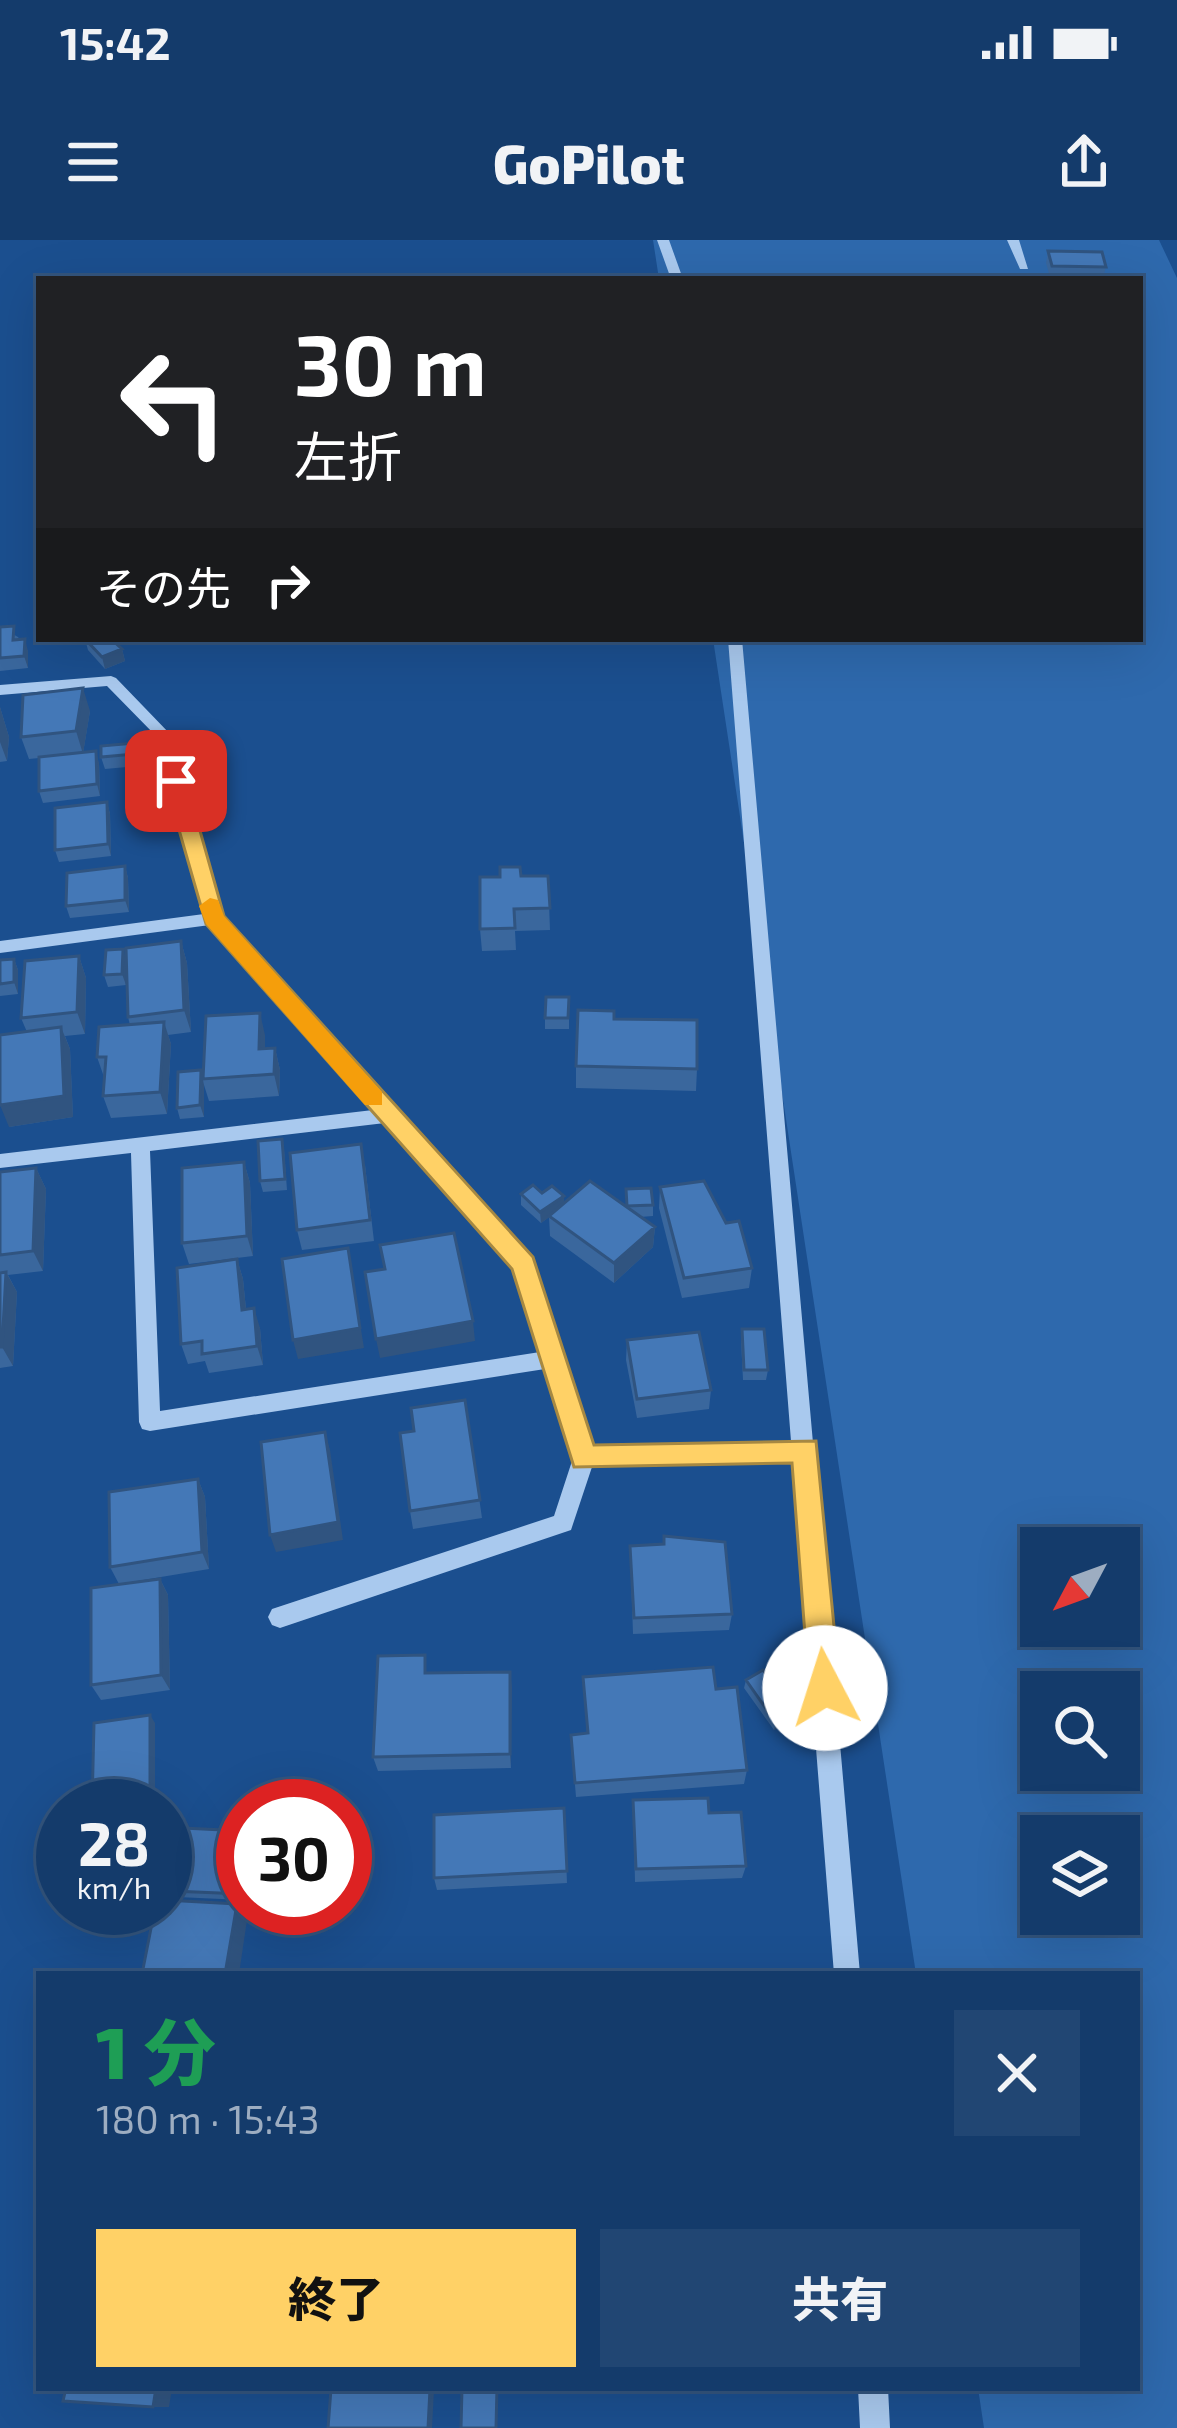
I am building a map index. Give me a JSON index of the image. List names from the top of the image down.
{
  "north": "bottom left",
  "page": {
    "status": "15:42",
    "header": "GoPilot",
    "turn": ["30 m", "左折"],
    "then": "その先",
    "speed": "28 km/h",
    "limit": "30",
    "heading": ["1 分", "180 m · 15:43"],
    "buttons": ["終了", "共有"]
  }
}
